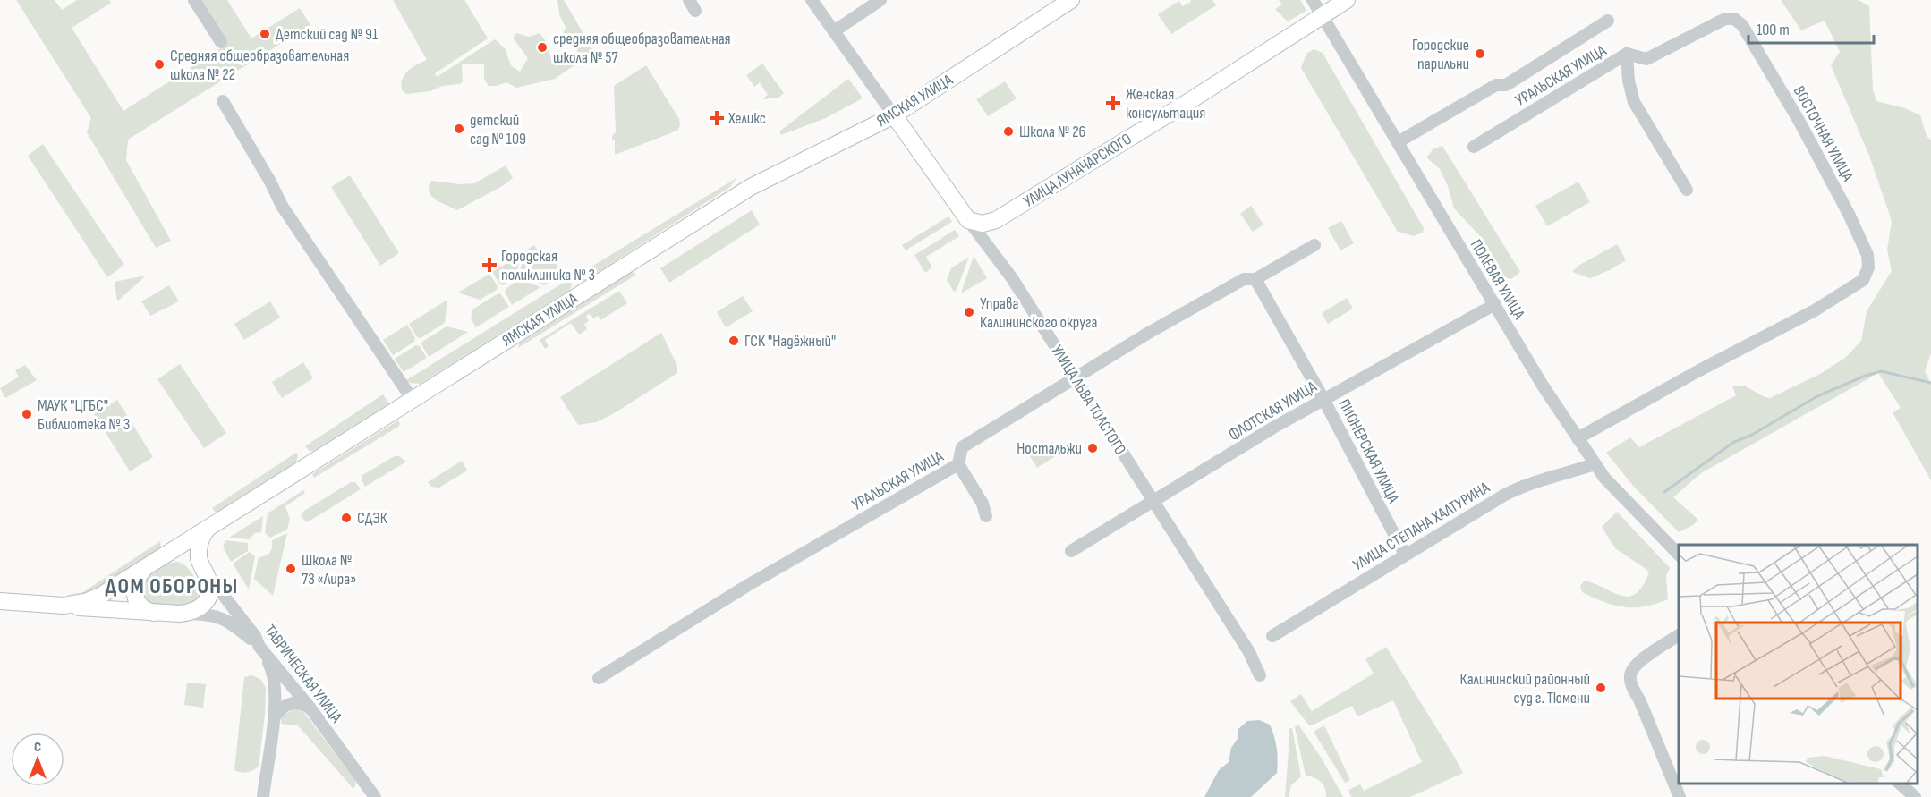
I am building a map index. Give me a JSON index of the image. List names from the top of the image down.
{
  "streets": {
    "main road": ["ЯМСКАЯ УЛИЦА", "УЛИЦА ЛУНАЧАРСКОГО", "УЛИЦА ЛЬВА ТОЛСТОГО"],
    "street": [
      "УРАЛЬСКАЯ УЛИЦА",
      "ВОСТОЧНАЯ УЛИЦА",
      "ПОЛЕВАЯ УЛИЦА",
      "ФЛОТСКАЯ УЛИЦА",
      "ПИОНЕРСКАЯ УЛИЦА",
      "УЛИЦА СТЕПАНА ХАЛТУРИНА",
      "ТАВРИЧЕСКАЯ УЛИЦА"
    ]
  },
  "crossings": [
    ["УРАЛЬСКАЯ УЛИЦА", "ВОСТОЧНАЯ УЛИЦА"],
    ["УРАЛЬСКАЯ УЛИЦА", "ПОЛЕВАЯ УЛИЦА"],
    ["УРАЛЬСКАЯ УЛИЦА", "УЛИЦА ЛЬВА ТОЛСТОГО"],
    ["УРАЛЬСКАЯ УЛИЦА", "ПИОНЕРСКАЯ УЛИЦА"],
    ["ЯМСКАЯ УЛИЦА", "УЛИЦА ЛЬВА ТОЛСТОГО"],
    ["ЯМСКАЯ УЛИЦА", "ТАВРИЧЕСКАЯ УЛИЦА"],
    ["ВОСТОЧНАЯ УЛИЦА", "ПОЛЕВАЯ УЛИЦА"],
    ["УЛИЦА ЛУНАЧАРСКОГО", "ПОЛЕВАЯ УЛИЦА"],
    ["УЛИЦА ЛУНАЧАРСКОГО", "УЛИЦА ЛЬВА ТОЛСТОГО"],
    ["ПОЛЕВАЯ УЛИЦА", "ФЛОТСКАЯ УЛИЦА"],
    ["ПОЛЕВАЯ УЛИЦА", "УЛИЦА СТЕПАНА ХАЛТУРИНА"],
    ["УЛИЦА ЛЬВА ТОЛСТОГО", "ФЛОТСКАЯ УЛИЦА"],
    ["ФЛОТСКАЯ УЛИЦА", "ПИОНЕРСКАЯ УЛИЦА"],
    ["ПИОНЕРСКАЯ УЛИЦА", "УЛИЦА СТЕПАНА ХАЛТУРИНА"]
  ],
  "districts": ["ДОМ ОБОРОНЫ"],
  "places": {
    "other": [
      "Детский сад № 91",
      "средняя общеобразовательная школа № 57",
      "Городские парильни",
      "Средняя общеобразовательная школа № 22",
      "детский сад № 109",
      "Школа № 26",
      "Управа Калининского округа",
      "ГСК \"Надёжный\"",
      "МАУК \"ЦГБС\" Библиотека № 3",
      "Ностальжи",
      "СДЭК",
      "Школа № 73 «Лира»",
      "Калининский районный суд г. Тюмени"
    ],
    "health": ["Женская консультация", "Хеликс", "Городская поликлиника № 3"]
  },
  "scale_bar": "100 m",
  "north": "top"
}
